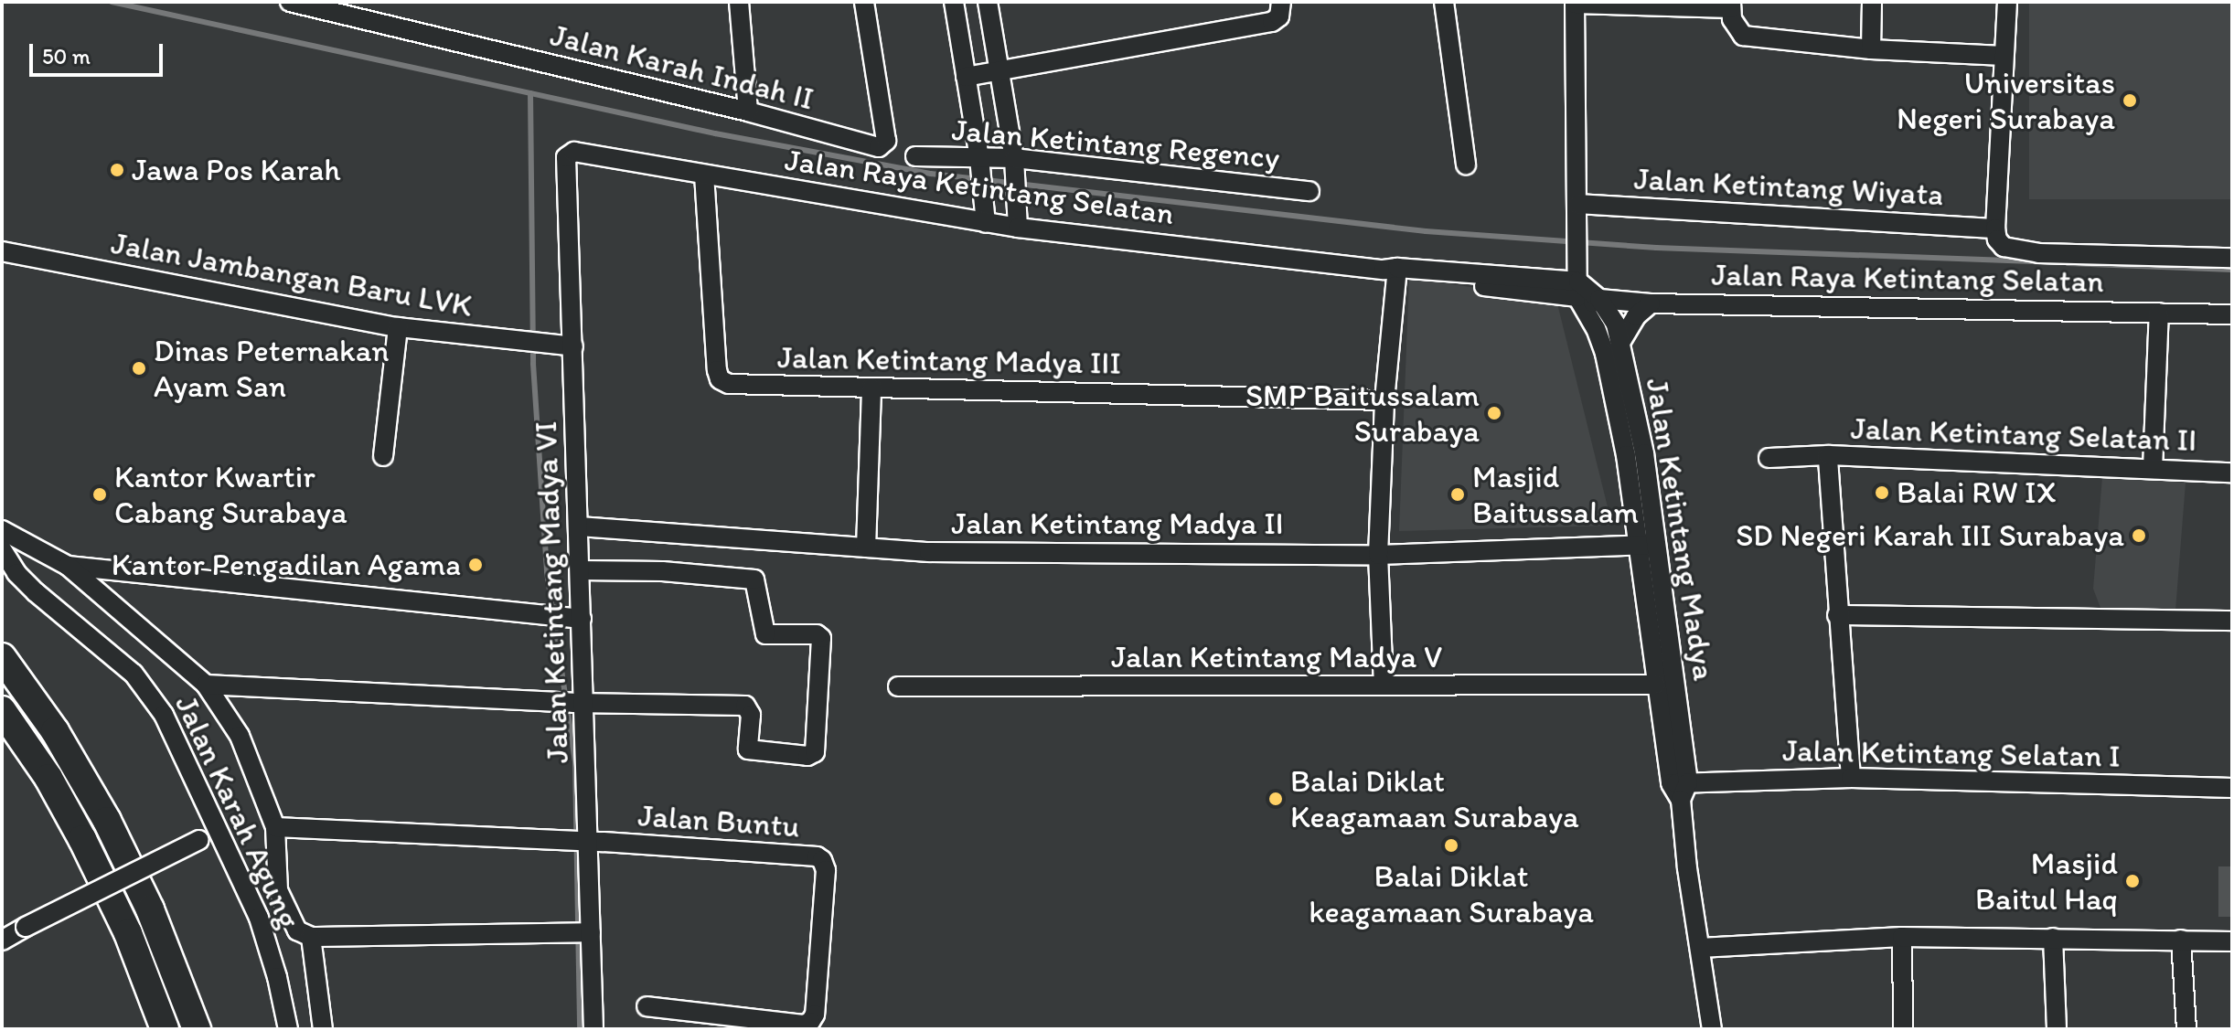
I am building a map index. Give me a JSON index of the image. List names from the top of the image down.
{
  "streets": {
    "street": [
      "Jalan Karah Indah II",
      "Jalan Ketintang Regency",
      "Jalan Raya Ketintang Selatan",
      "Jalan Ketintang Wiyata",
      "Jalan Jambangan Baru LVK",
      "Jalan Ketintang Madya III",
      "Jalan Ketintang Selatan II",
      "Jalan Ketintang Madya II",
      "Jalan Ketintang Madya",
      "Jalan Ketintang Madya VI",
      "Jalan Ketintang Madya V",
      "Jalan Ketintang Selatan I",
      "Jalan Karah Agung",
      "Jalan Buntu"
    ]
  },
  "crossings": [
    ["Jalan Raya Ketintang Selatan", "Jalan Ketintang Madya III"],
    ["Jalan Raya Ketintang Selatan", "Jalan Ketintang Madya"],
    ["Jalan Raya Ketintang Selatan", "Jalan Ketintang Madya VI"],
    ["Jalan Ketintang Wiyata", "Jalan Ketintang Madya"],
    ["Jalan Jambangan Baru LVK", "Jalan Ketintang Madya VI"],
    ["Jalan Ketintang Selatan II", "Jalan Ketintang Selatan I"],
    ["Jalan Ketintang Madya II", "Jalan Ketintang Madya"],
    ["Jalan Ketintang Madya II", "Jalan Ketintang Madya VI"],
    ["Jalan Ketintang Madya", "Jalan Ketintang Madya V"],
    ["Jalan Ketintang Madya", "Jalan Ketintang Selatan I"],
    ["Jalan Ketintang Madya VI", "Jalan Buntu"]
  ],
  "places": [
    "Universitas Negeri Surabaya",
    "Jawa Pos Karah",
    "Dinas Peternakan Ayam San",
    "SMP Baitussalam Surabaya",
    "Balai RW IX",
    "Kantor Kwartir Cabang Surabaya",
    "Masjid Baitussalam",
    "SD Negeri Karah III Surabaya",
    "Kantor Pengadilan Agama",
    "Balai Diklat Keagamaan Surabaya",
    "Balai Diklat keagamaan Surabaya",
    "Masjid Baitul Haq"
  ],
  "scale_bar": "50 m"
}
